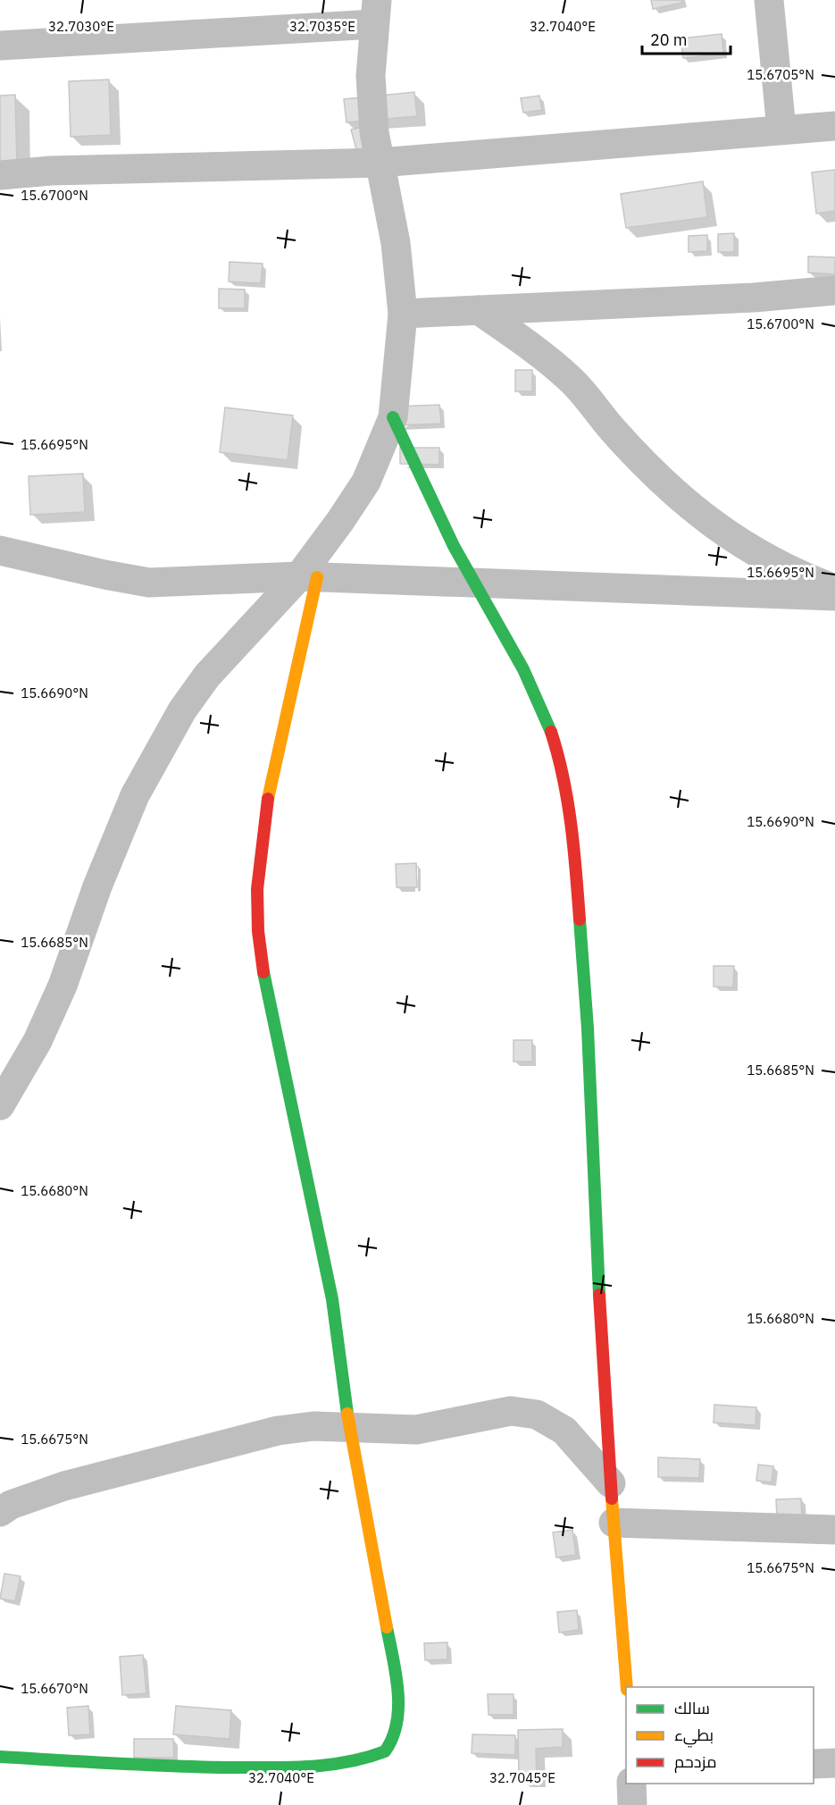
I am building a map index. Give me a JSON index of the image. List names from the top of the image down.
{
  "legend": ["سالك", "بطيء", "مزدحم"],
  "scale_bar": "20 m",
  "coordinates": [
    "32.7030°E",
    "32.7035°E",
    "32.7040°E",
    "15.6705°N",
    "15.6700°N",
    "15.6695°N",
    "15.6690°N",
    "15.6685°N",
    "15.6680°N",
    "15.6675°N",
    "15.6670°N",
    "32.7045°E"
  ]
}
